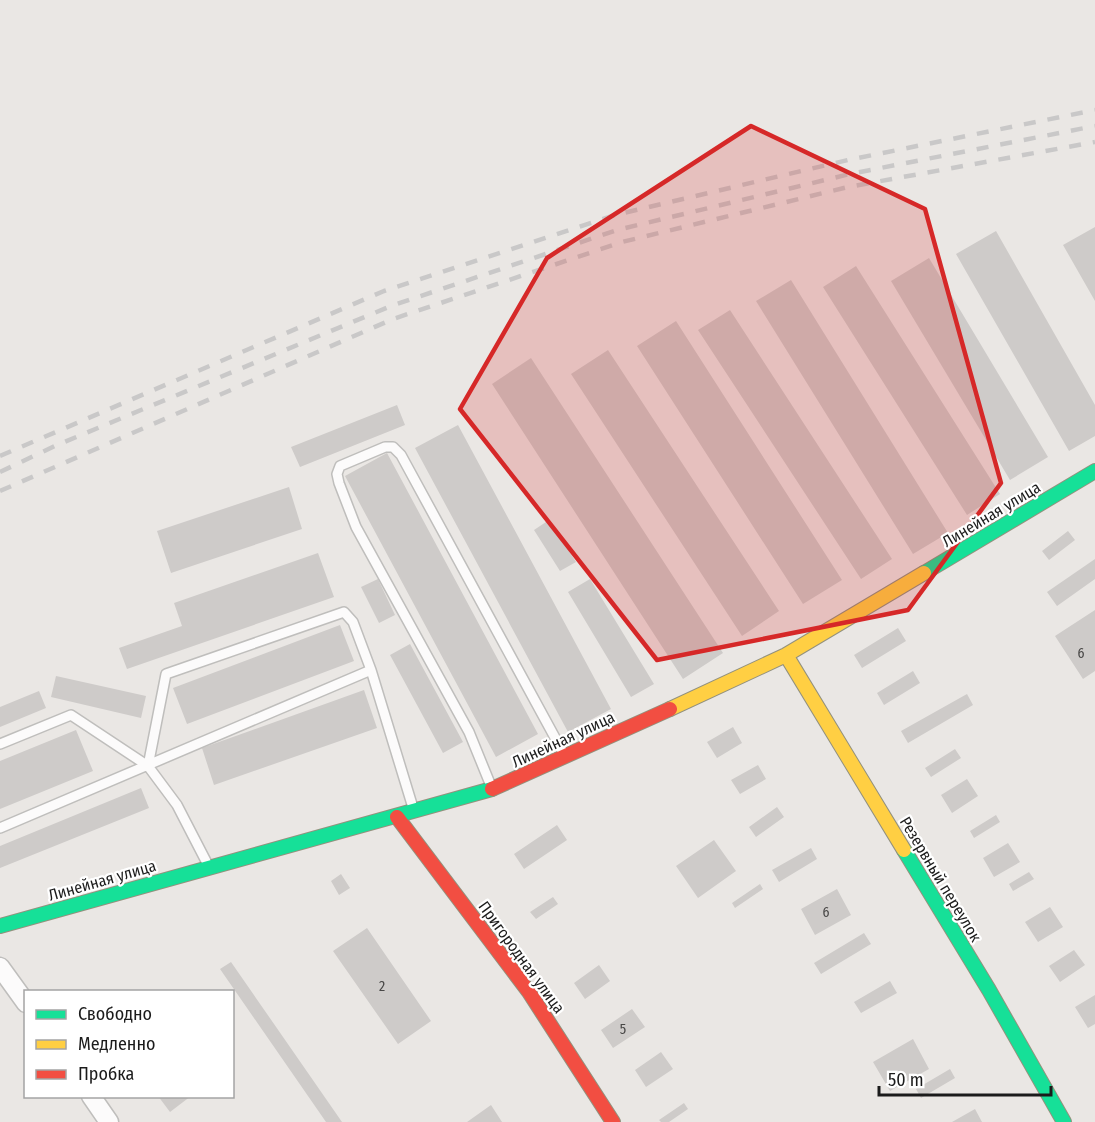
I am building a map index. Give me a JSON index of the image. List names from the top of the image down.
{
  "streets": {
    "street": ["Линейная улица", "Резервный переулок", "Пригородная улица"]
  },
  "crossings": [
    ["Линейная улица", "Резервный переулок"],
    ["Линейная улица", "Пригородная улица"]
  ],
  "house_numbers": [
    "6",
    "6",
    "2",
    "5"
  ],
  "legend": ["Свободно", "Медленно", "Пробка"],
  "scale_bar": "50 m"
}
